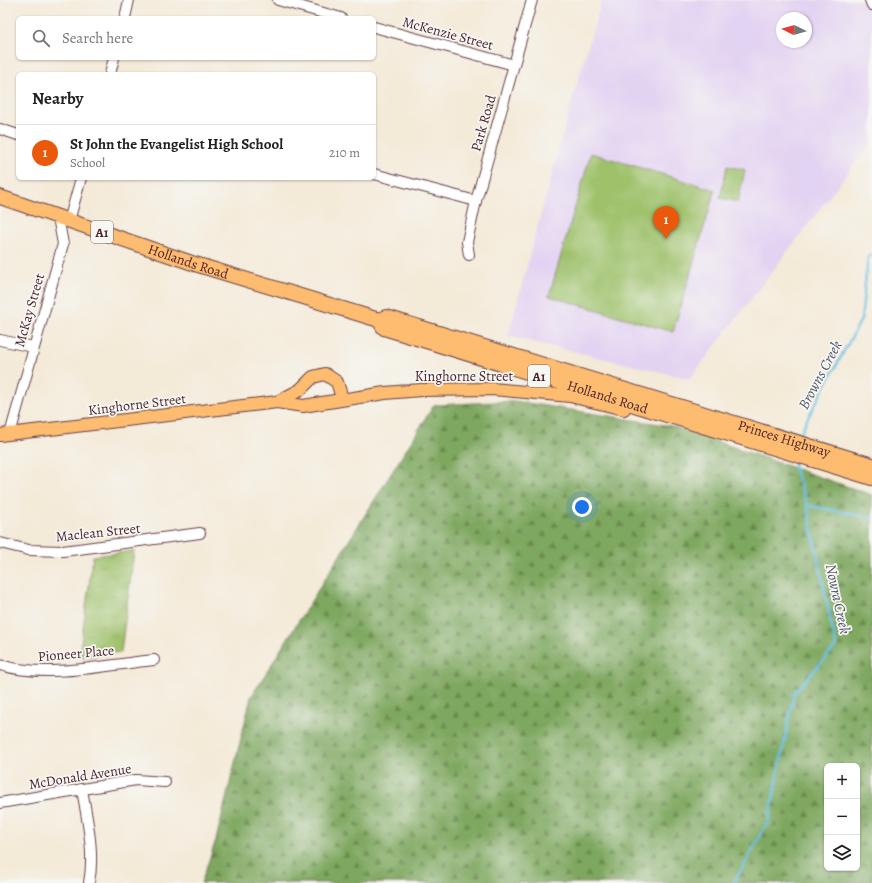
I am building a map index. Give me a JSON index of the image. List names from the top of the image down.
{
  "streets": {
    "highway": ["A1", "Hollands Road", "Princes Highway"],
    "main road": ["Kinghorne Street"],
    "street": [
      "McKenzie Street",
      "Park Road",
      "McKay Street",
      "Maclean Street",
      "Pioneer Place",
      "McDonald Avenue"
    ]
  },
  "crossings": [
    ["McKenzie Street", "Park Road"],
    ["Hollands Road", "McKay Street"],
    ["Hollands Road", "Kinghorne Street"],
    ["Hollands Road", "Princes Highway"],
    ["McKay Street", "Kinghorne Street"],
    ["Kinghorne Street", "Princes Highway"]
  ],
  "water": ["Browns Creek", "Nowra Creek"],
  "north": "left",
  "page": {
    "search": "Search here",
    "heading": "Nearby",
    "list": [
      {
        "mark": "1",
        "name": "St John the Evangelist High School",
        "note": "School",
        "value": "210 m"
      }
    ],
    "pins": "1",
    "map_buttons": ["+", "−"]
  }
}
